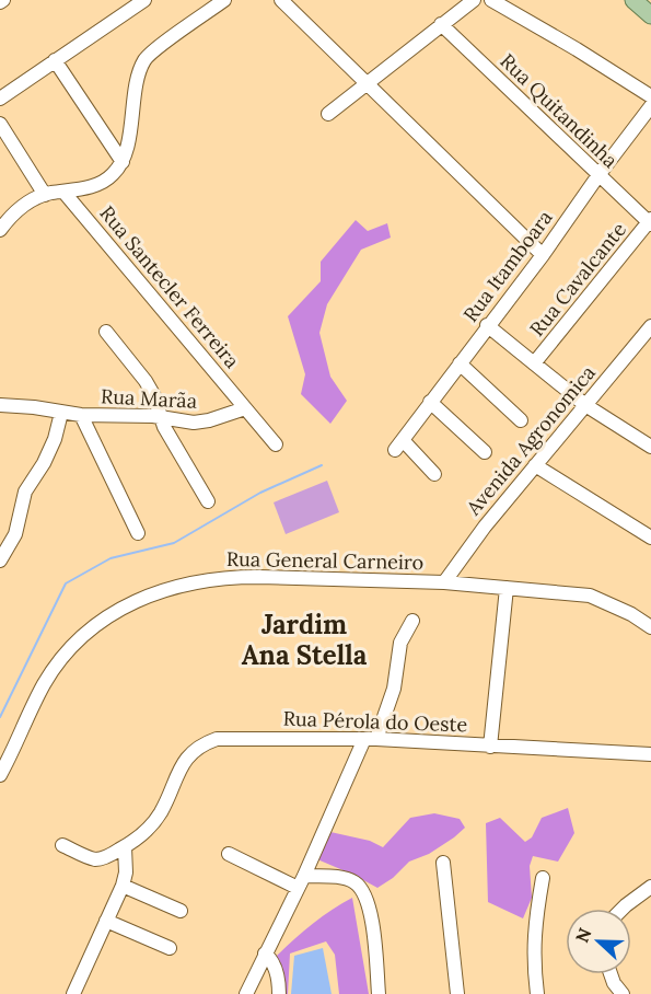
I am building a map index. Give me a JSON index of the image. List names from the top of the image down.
{
  "streets": {
    "street": [
      "Rua Quitandinha",
      "Rua Itamboara",
      "Rua Cavalcante",
      "Rua Santecler Ferreira",
      "Rua Marãa",
      "Avenida Agronomica",
      "Rua General Carneiro",
      "Rua Pérola do Oeste"
    ]
  },
  "crossings": [
    ["Rua Quitandinha", "Rua Itamboara"],
    ["Rua Quitandinha", "Rua Cavalcante"],
    ["Rua Santecler Ferreira", "Rua Marãa"],
    ["Avenida Agronomica", "Rua General Carneiro"]
  ],
  "districts": ["Jardim Ana Stella"],
  "north": "left"
}
